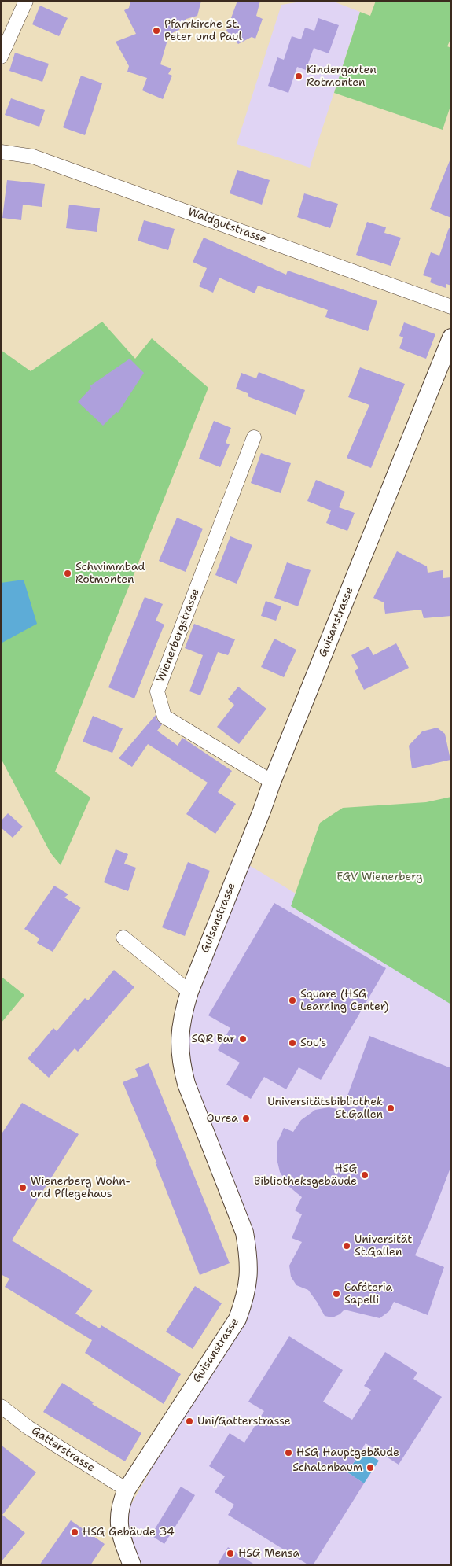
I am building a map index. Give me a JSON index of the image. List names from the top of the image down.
{
  "streets": {
    "street": [
      "Waldgutstrasse",
      "Guisanstrasse",
      "Wienerbergstrasse",
      "Gatterstrasse"
    ]
  },
  "crossings": [
    ["Guisanstrasse", "Wienerbergstrasse"],
    ["Guisanstrasse", "Gatterstrasse"]
  ],
  "parks": ["FGV Wienerberg"],
  "places": [
    "Pfarrkirche St. Peter und Paul",
    "Kindergarten Rotmonten",
    "Schwimmbad Rotmonten",
    "Square (HSG Learning Center)",
    "SQR Bar",
    "Sou's",
    "Universitätsbibliothek St.Gallen",
    "Ourea",
    "HSG Bibliotheksgebäude",
    "Wienerberg Wohn- und Pflegehaus",
    "Universität St.Gallen",
    "Caféteria Sapelli",
    "Uni/Gatterstrasse",
    "HSG Hauptgebäude",
    "Schalenbaum",
    "HSG Gebäude 34",
    "HSG Mensa"
  ]
}
